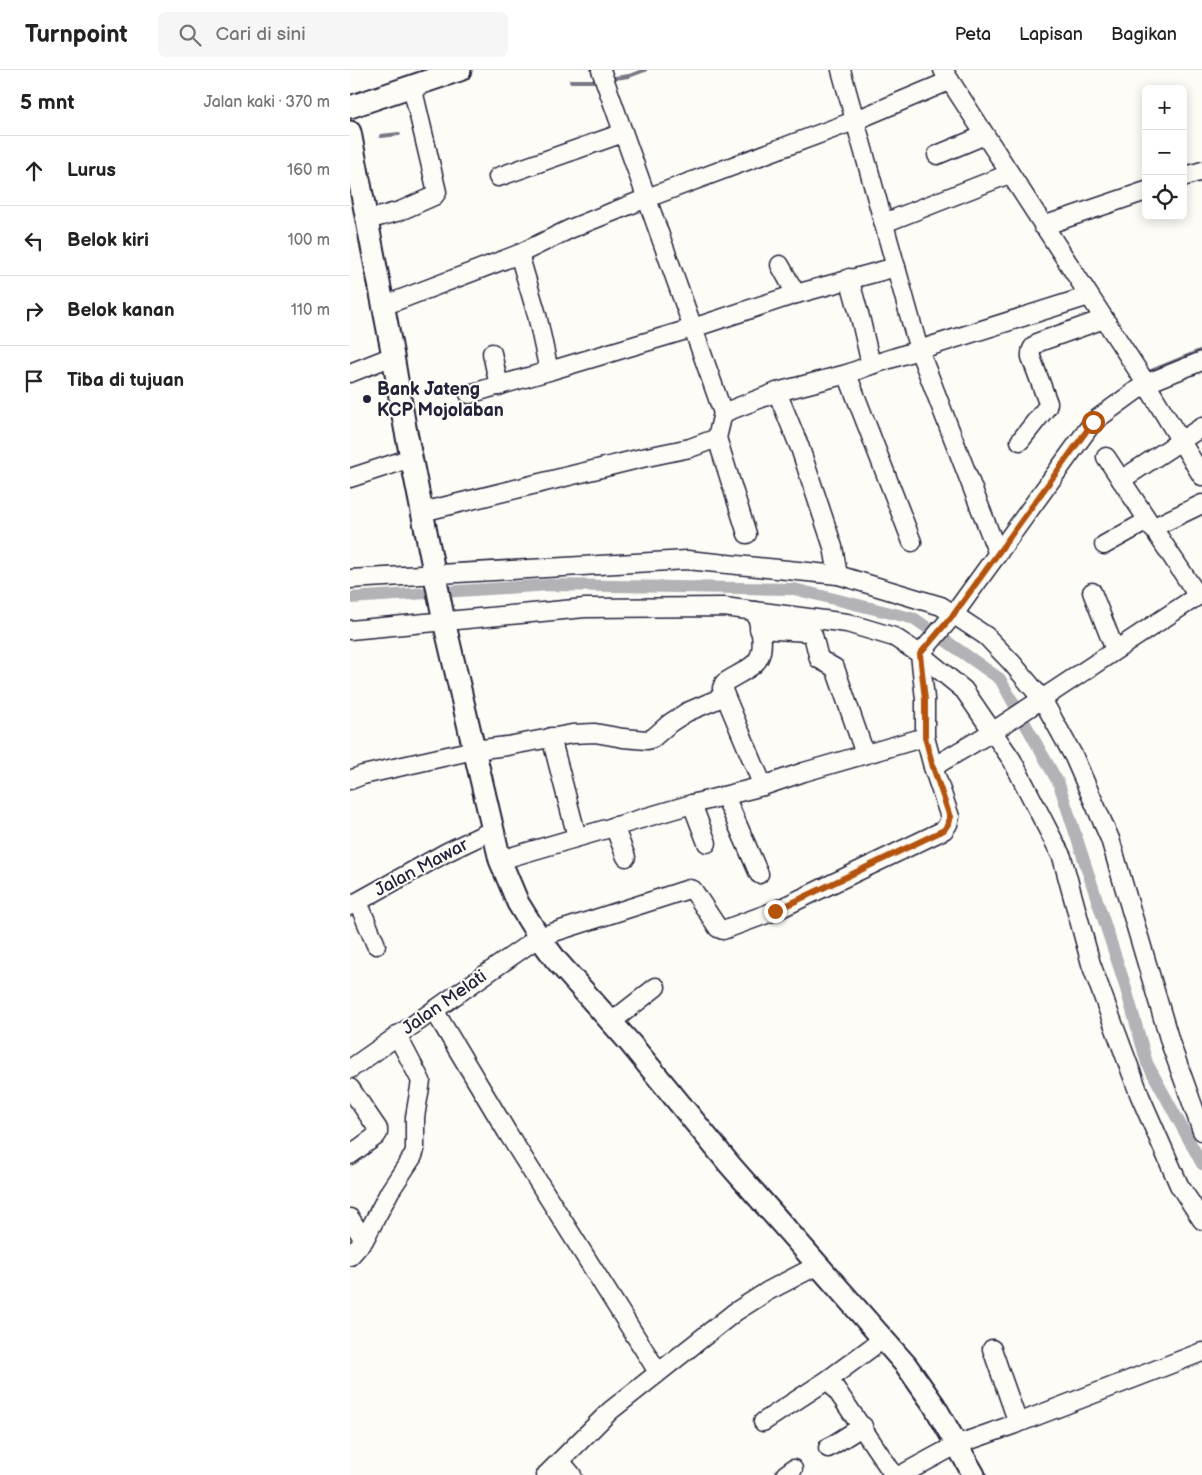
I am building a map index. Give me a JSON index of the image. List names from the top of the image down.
{
  "streets": {
    "street": ["Jalan Mawar", "Jalan Melati"]
  },
  "places": ["Bank Jateng KCP Mojolaban"],
  "page": {
    "header": "Turnpoint",
    "search": "Cari di sini",
    "nav": ["Peta", "Lapisan", "Bagikan"],
    "heading": ["5 mnt", "Jalan kaki · 370 m"],
    "map_buttons": ["+", "−"],
    "list": [
      ["Lurus", "160 m"],
      ["Belok kiri", "100 m"],
      ["Belok kanan", "110 m"],
      "Tiba di tujuan"
    ]
  }
}
